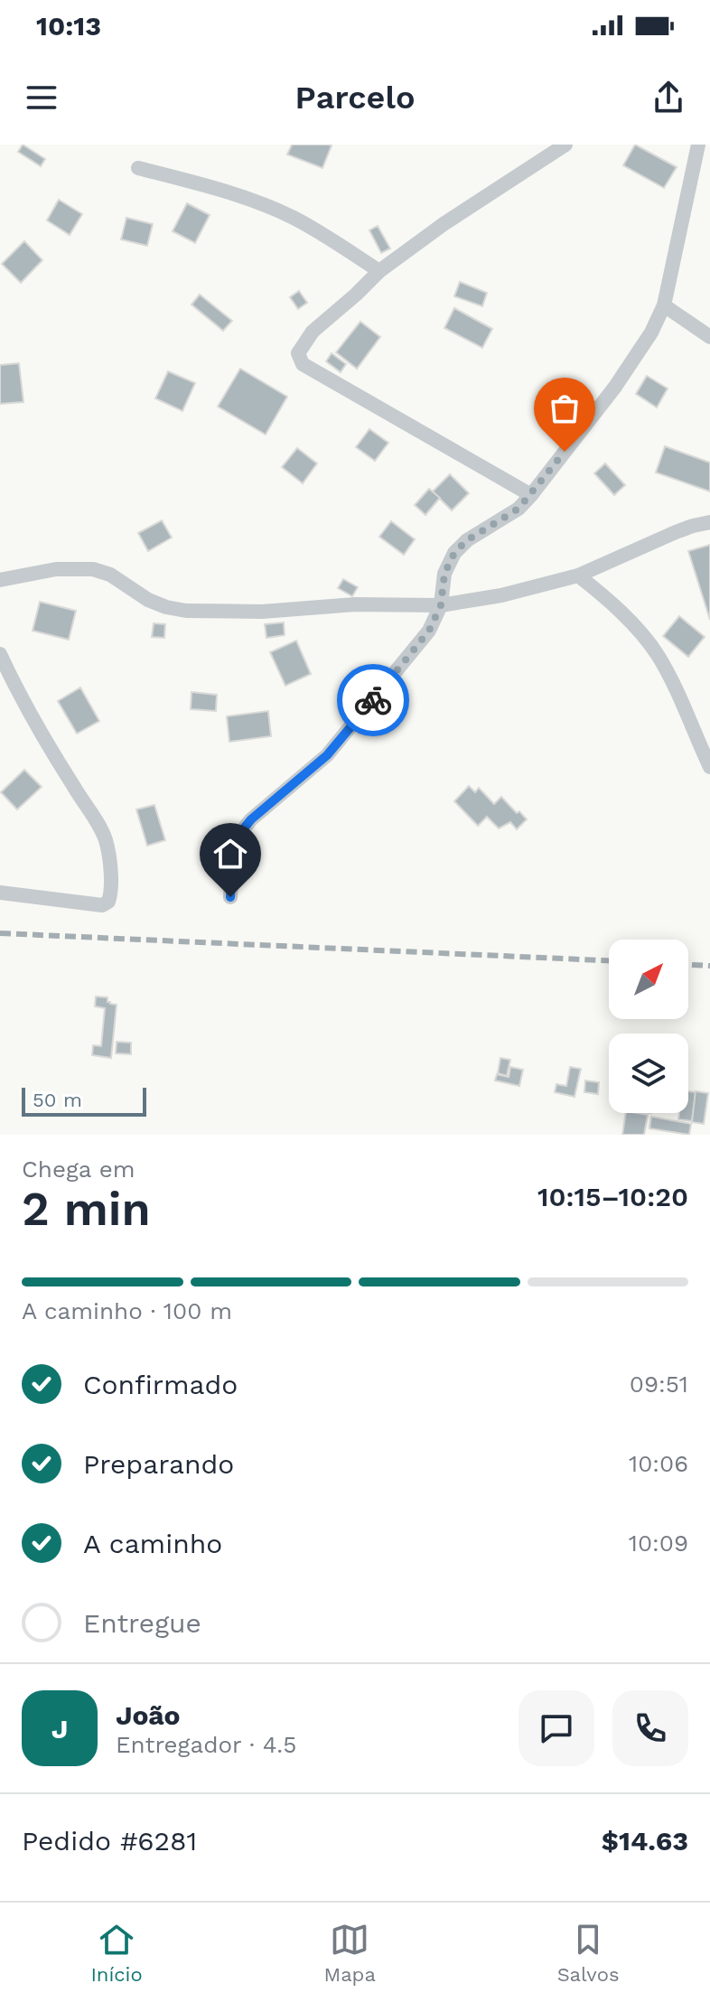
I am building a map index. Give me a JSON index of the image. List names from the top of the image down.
{
  "scale_bar": "50 m",
  "north": "top right",
  "page": {
    "status": "10:13",
    "header": "Parcelo",
    "scale": "50 m",
    "heading": ["2 min", "Chega em", "10:15–10:20"],
    "panel": [
      "João",
      "Entregador · 4.5",
      "Pedido #6281",
      "$14.63"
    ],
    "bar": "A caminho · 100 m",
    "list": [
      ["Confirmado", "09:51"],
      ["Preparando", "10:06"],
      ["A caminho", "10:09"],
      "Entregue"
    ],
    "round": "J",
    "tabs": ["Início", "Mapa", "Salvos"]
  }
}
